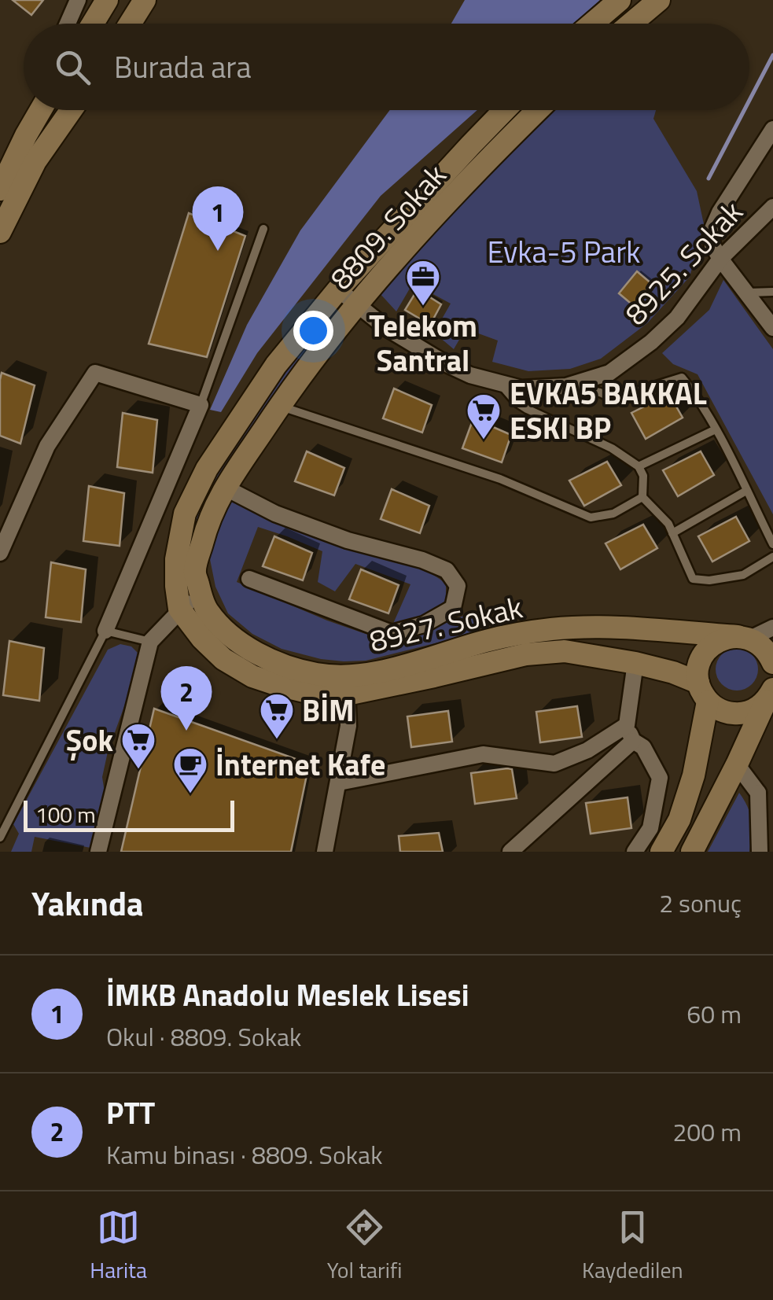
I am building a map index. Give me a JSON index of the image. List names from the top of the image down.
{
  "streets": {
    "street": ["8809. Sokak", "8925. Sokak", "8927. Sokak"]
  },
  "crossings": [
    ["8809. Sokak", "8925. Sokak"],
    ["8809. Sokak", "8927. Sokak"]
  ],
  "parks": ["Evka-5 Park"],
  "places": {
    "office": ["Telekom Santral"],
    "supermarket": ["EVKA5 BAKKAL ESKI BP", "BİM", "Şok"],
    "cafe": ["İnternet Kafe"]
  },
  "scale_bar": "100 m",
  "page": {
    "search": "Burada ara",
    "pins": ["1", "2"],
    "scale": "100 m",
    "heading": ["Yakında", "2 sonuç"],
    "list": [
      {
        "mark": "1",
        "name": "İMKB Anadolu Meslek Lisesi",
        "note": "Okul · 8809. Sokak",
        "value": "60 m"
      },
      {
        "mark": "2",
        "name": "PTT",
        "note": "Kamu binası · 8809. Sokak",
        "value": "200 m"
      }
    ],
    "nav": ["Harita", "Yol tarifi", "Kaydedilen"]
  }
}
